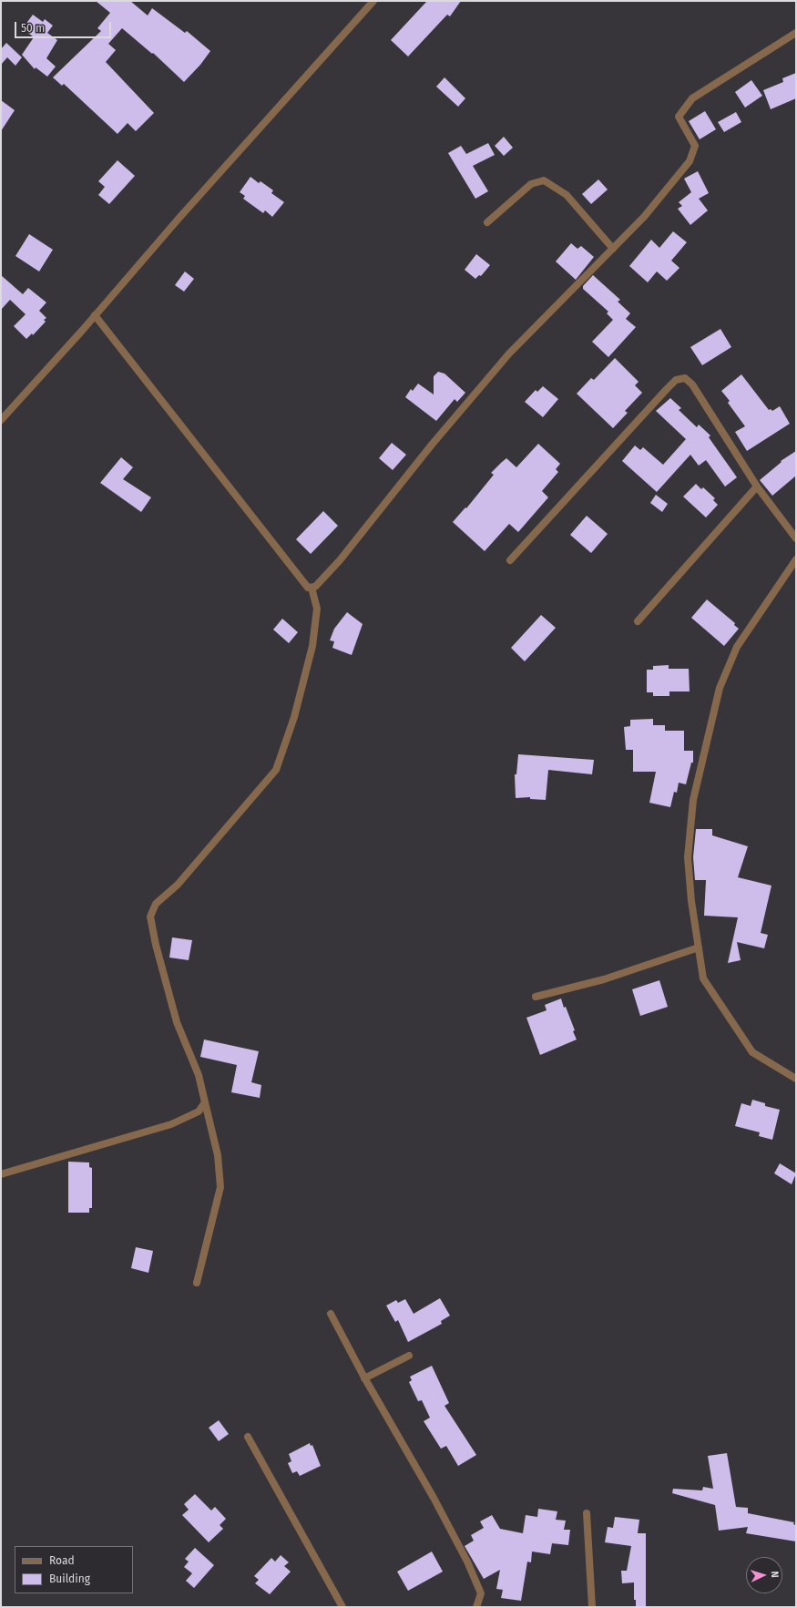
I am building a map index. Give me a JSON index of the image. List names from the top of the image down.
{
  "legend": ["Road", "Building"],
  "scale_bar": "50 m",
  "north": "right"
}
